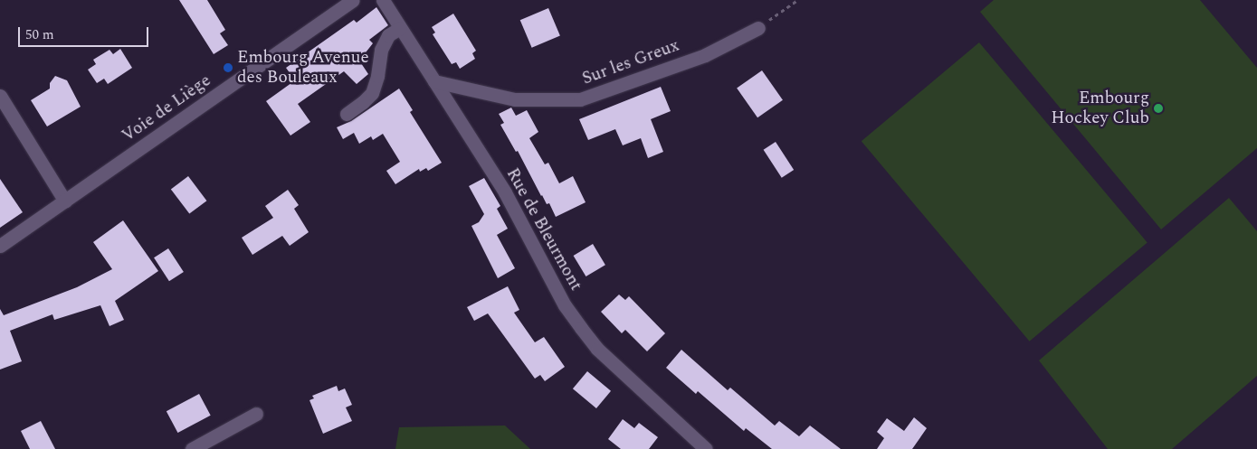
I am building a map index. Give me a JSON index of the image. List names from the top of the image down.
{
  "streets": {
    "street": ["Sur les Greux", "Voie de Liège", "Rue de Bleurmont"]
  },
  "crossings": [
    ["Sur les Greux", "Rue de Bleurmont"]
  ],
  "places": ["Embourg Avenue des Bouleaux", "Embourg Hockey Club"],
  "scale_bar": "50 m"
}
